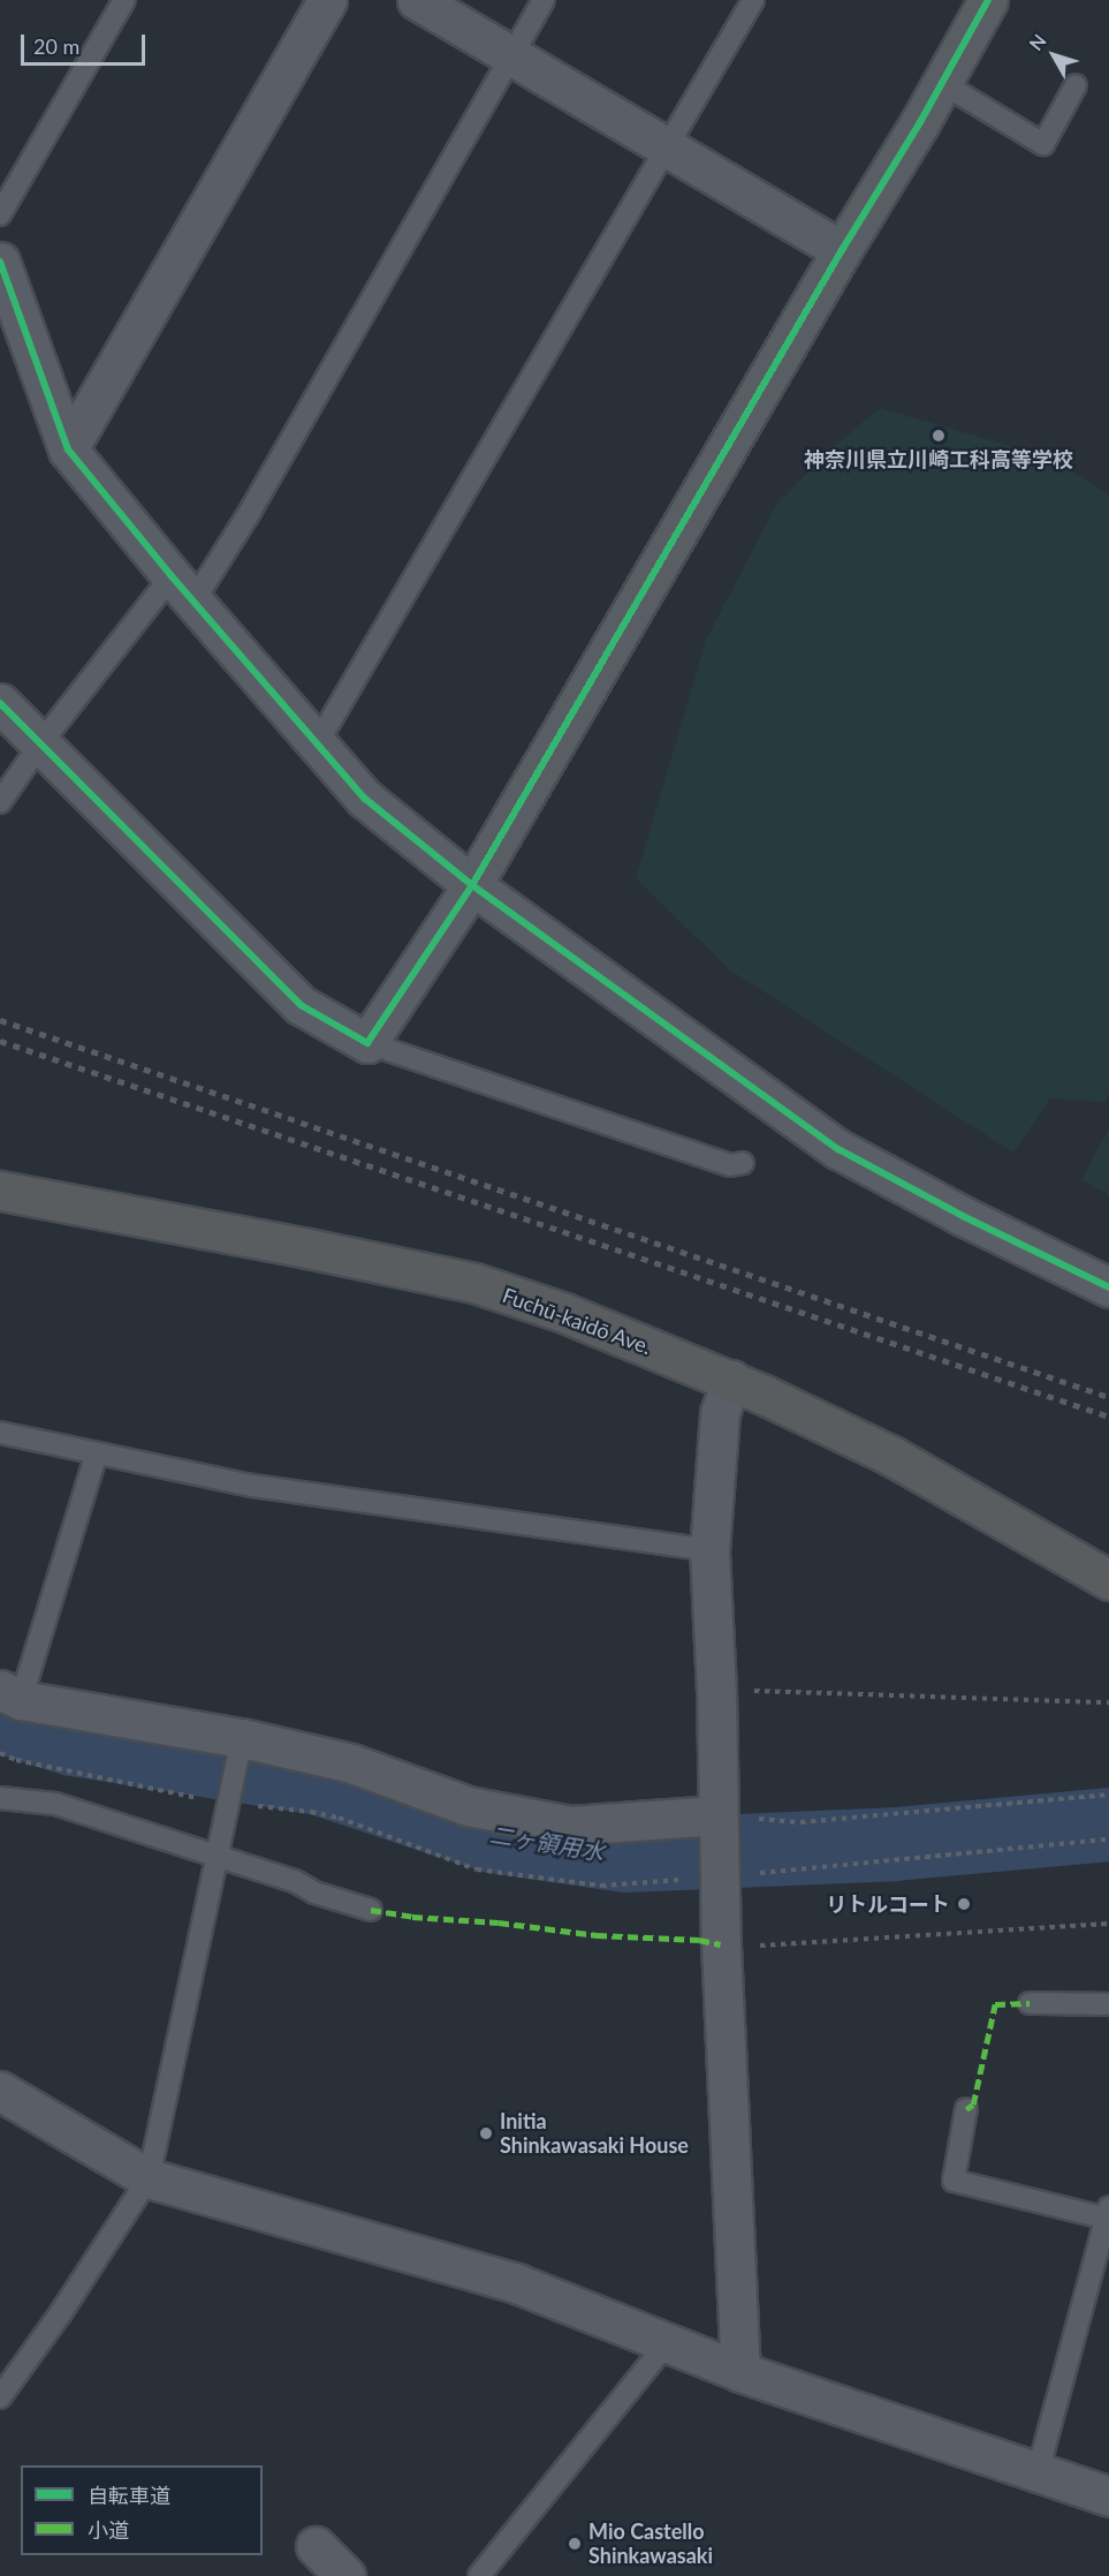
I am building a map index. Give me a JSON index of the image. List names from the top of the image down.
{
  "streets": {
    "highway": ["Fuchū-kaidō Ave."]
  },
  "water": ["二ヶ領用水"],
  "places": [
    "神奈川県立川崎工科高等学校",
    "リトルコート",
    "Initia Shinkawasaki House",
    "Mio Castello Shinkawasaki"
  ],
  "legend": ["自転車道", "小道"],
  "scale_bar": "20 m",
  "north": "top left"
}
